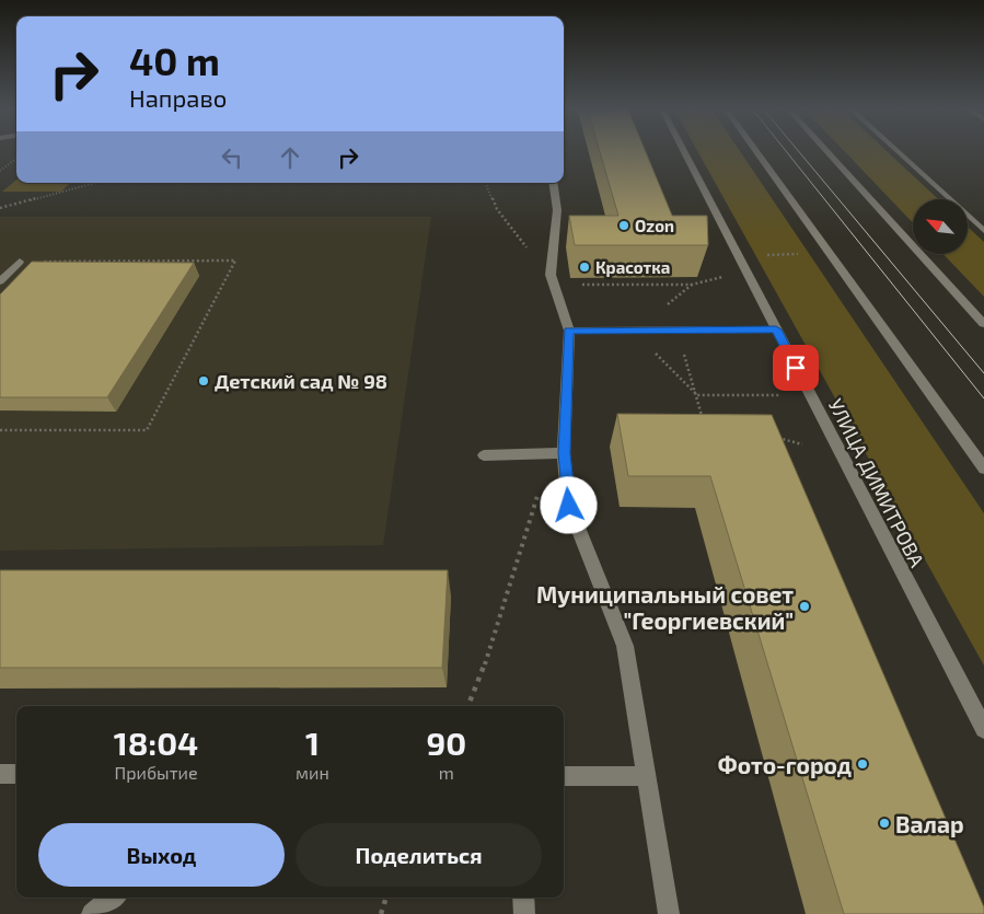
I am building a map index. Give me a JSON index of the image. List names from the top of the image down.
{
  "streets": {
    "street": ["УЛИЦА ДИМИТРОВА"]
  },
  "places": [
    "Ozon",
    "Красотка",
    "Детский сад № 98",
    "Муниципальный совет \"Георгиевский\"",
    "Фото-город",
    "Валар"
  ],
  "north": "top left",
  "page": {
    "turn": ["40 m", "Направо"],
    "eta": [
      "18:04",
      "Прибытие",
      "1",
      "мин",
      "90",
      "m"
    ],
    "buttons": ["Выход", "Поделиться"]
  }
}
